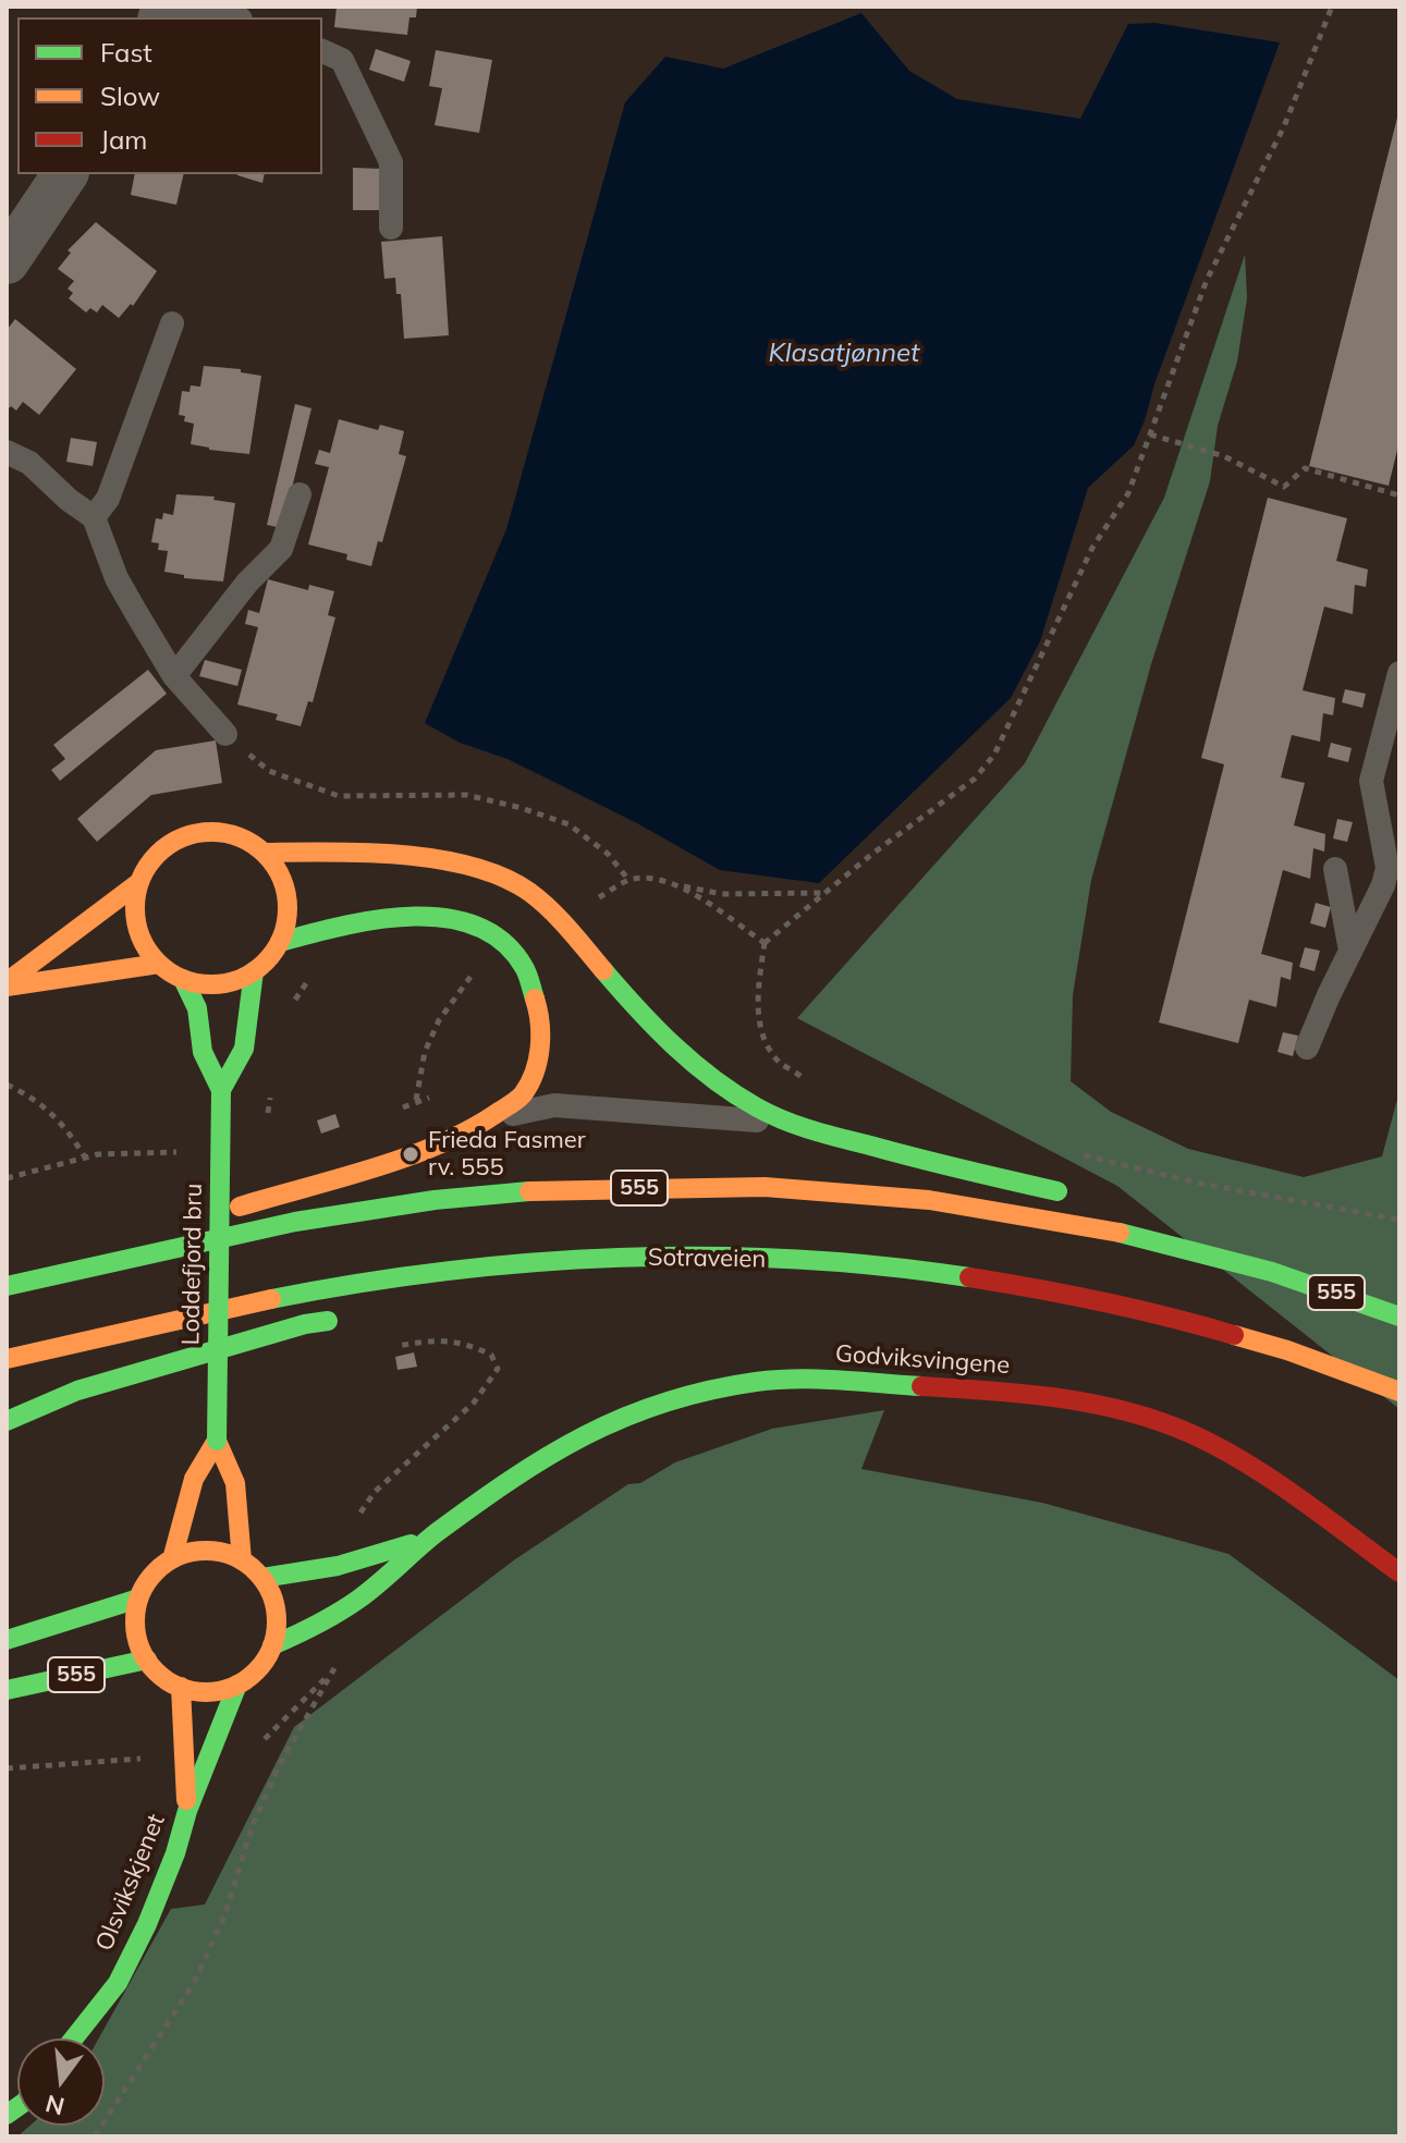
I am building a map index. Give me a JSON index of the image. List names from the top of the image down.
{
  "streets": {
    "main road": [
      "555",
      "Sotraveien",
      "Loddefjord bru",
      "Godviksvingene",
      "Olsvikskjenet"
    ]
  },
  "crossings": [
    ["555", "Godviksvingene"],
    ["555", "Olsvikskjenet"],
    ["Godviksvingene", "Olsvikskjenet"]
  ],
  "water": ["Klasatjønnet"],
  "places": ["Frieda Fasmer rv. 555"],
  "legend": ["Fast", "Slow", "Jam"],
  "north": "bottom"
}
